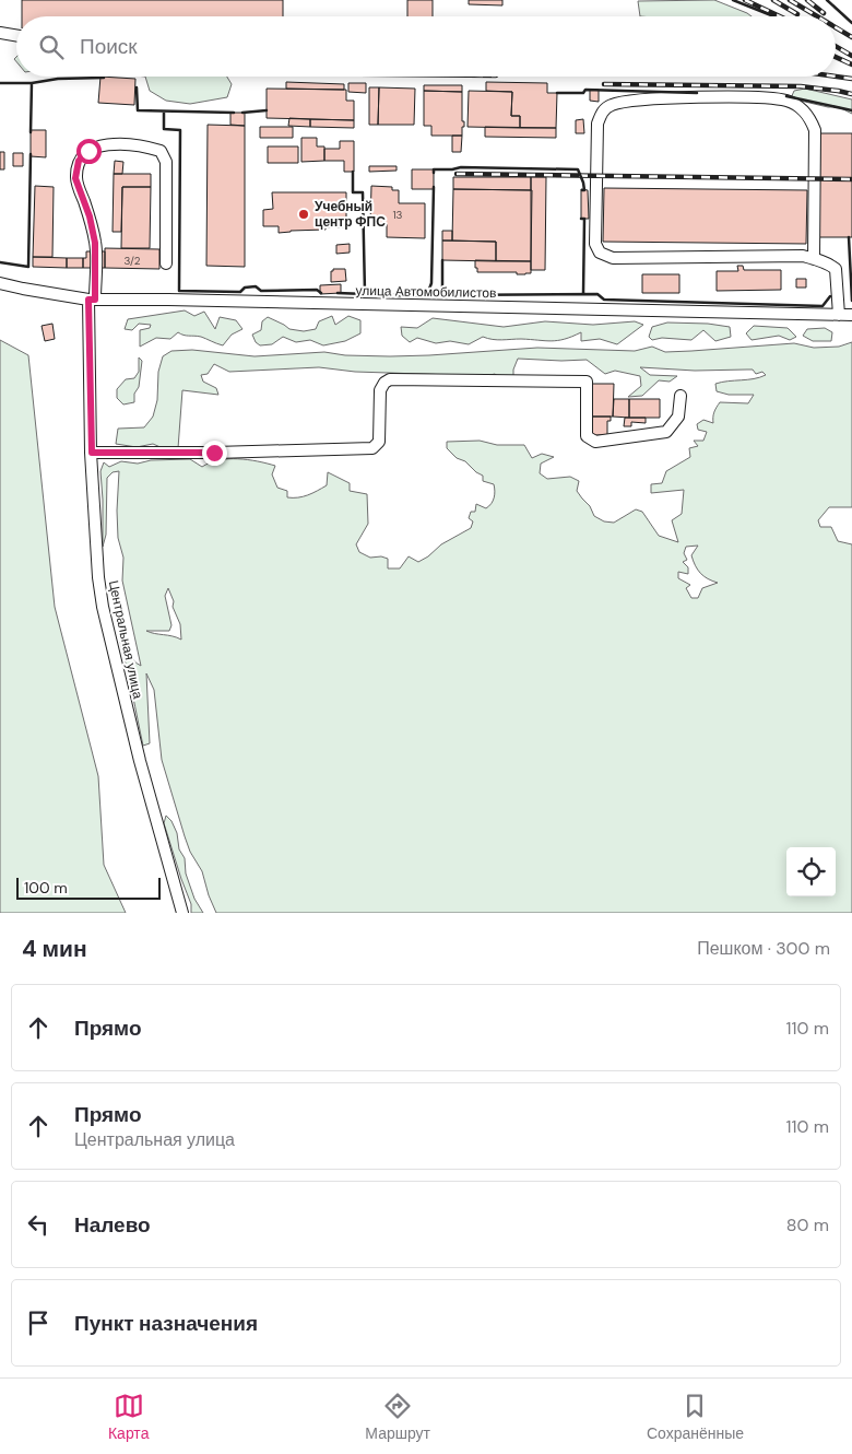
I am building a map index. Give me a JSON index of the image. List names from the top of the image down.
{
  "streets": {
    "street": ["улица Автомобилистов", "Центральная улица"]
  },
  "crossings": [
    ["улица Автомобилистов", "Центральная улица"]
  ],
  "places": ["Учебный центр ФПС"],
  "house_numbers": ["13", "3/2"],
  "scale_bar": "100 m",
  "page": {
    "search": "Поиск",
    "scale": "100 m",
    "heading": ["4 мин", "Пешком · 300 m"],
    "list": [
      ["Прямо", "110 m"],
      ["Прямо", "Центральная улица", "110 m"],
      ["Налево", "80 m"],
      "Пункт назначения"
    ],
    "nav": ["Карта", "Маршрут", "Сохранённые"]
  }
}
